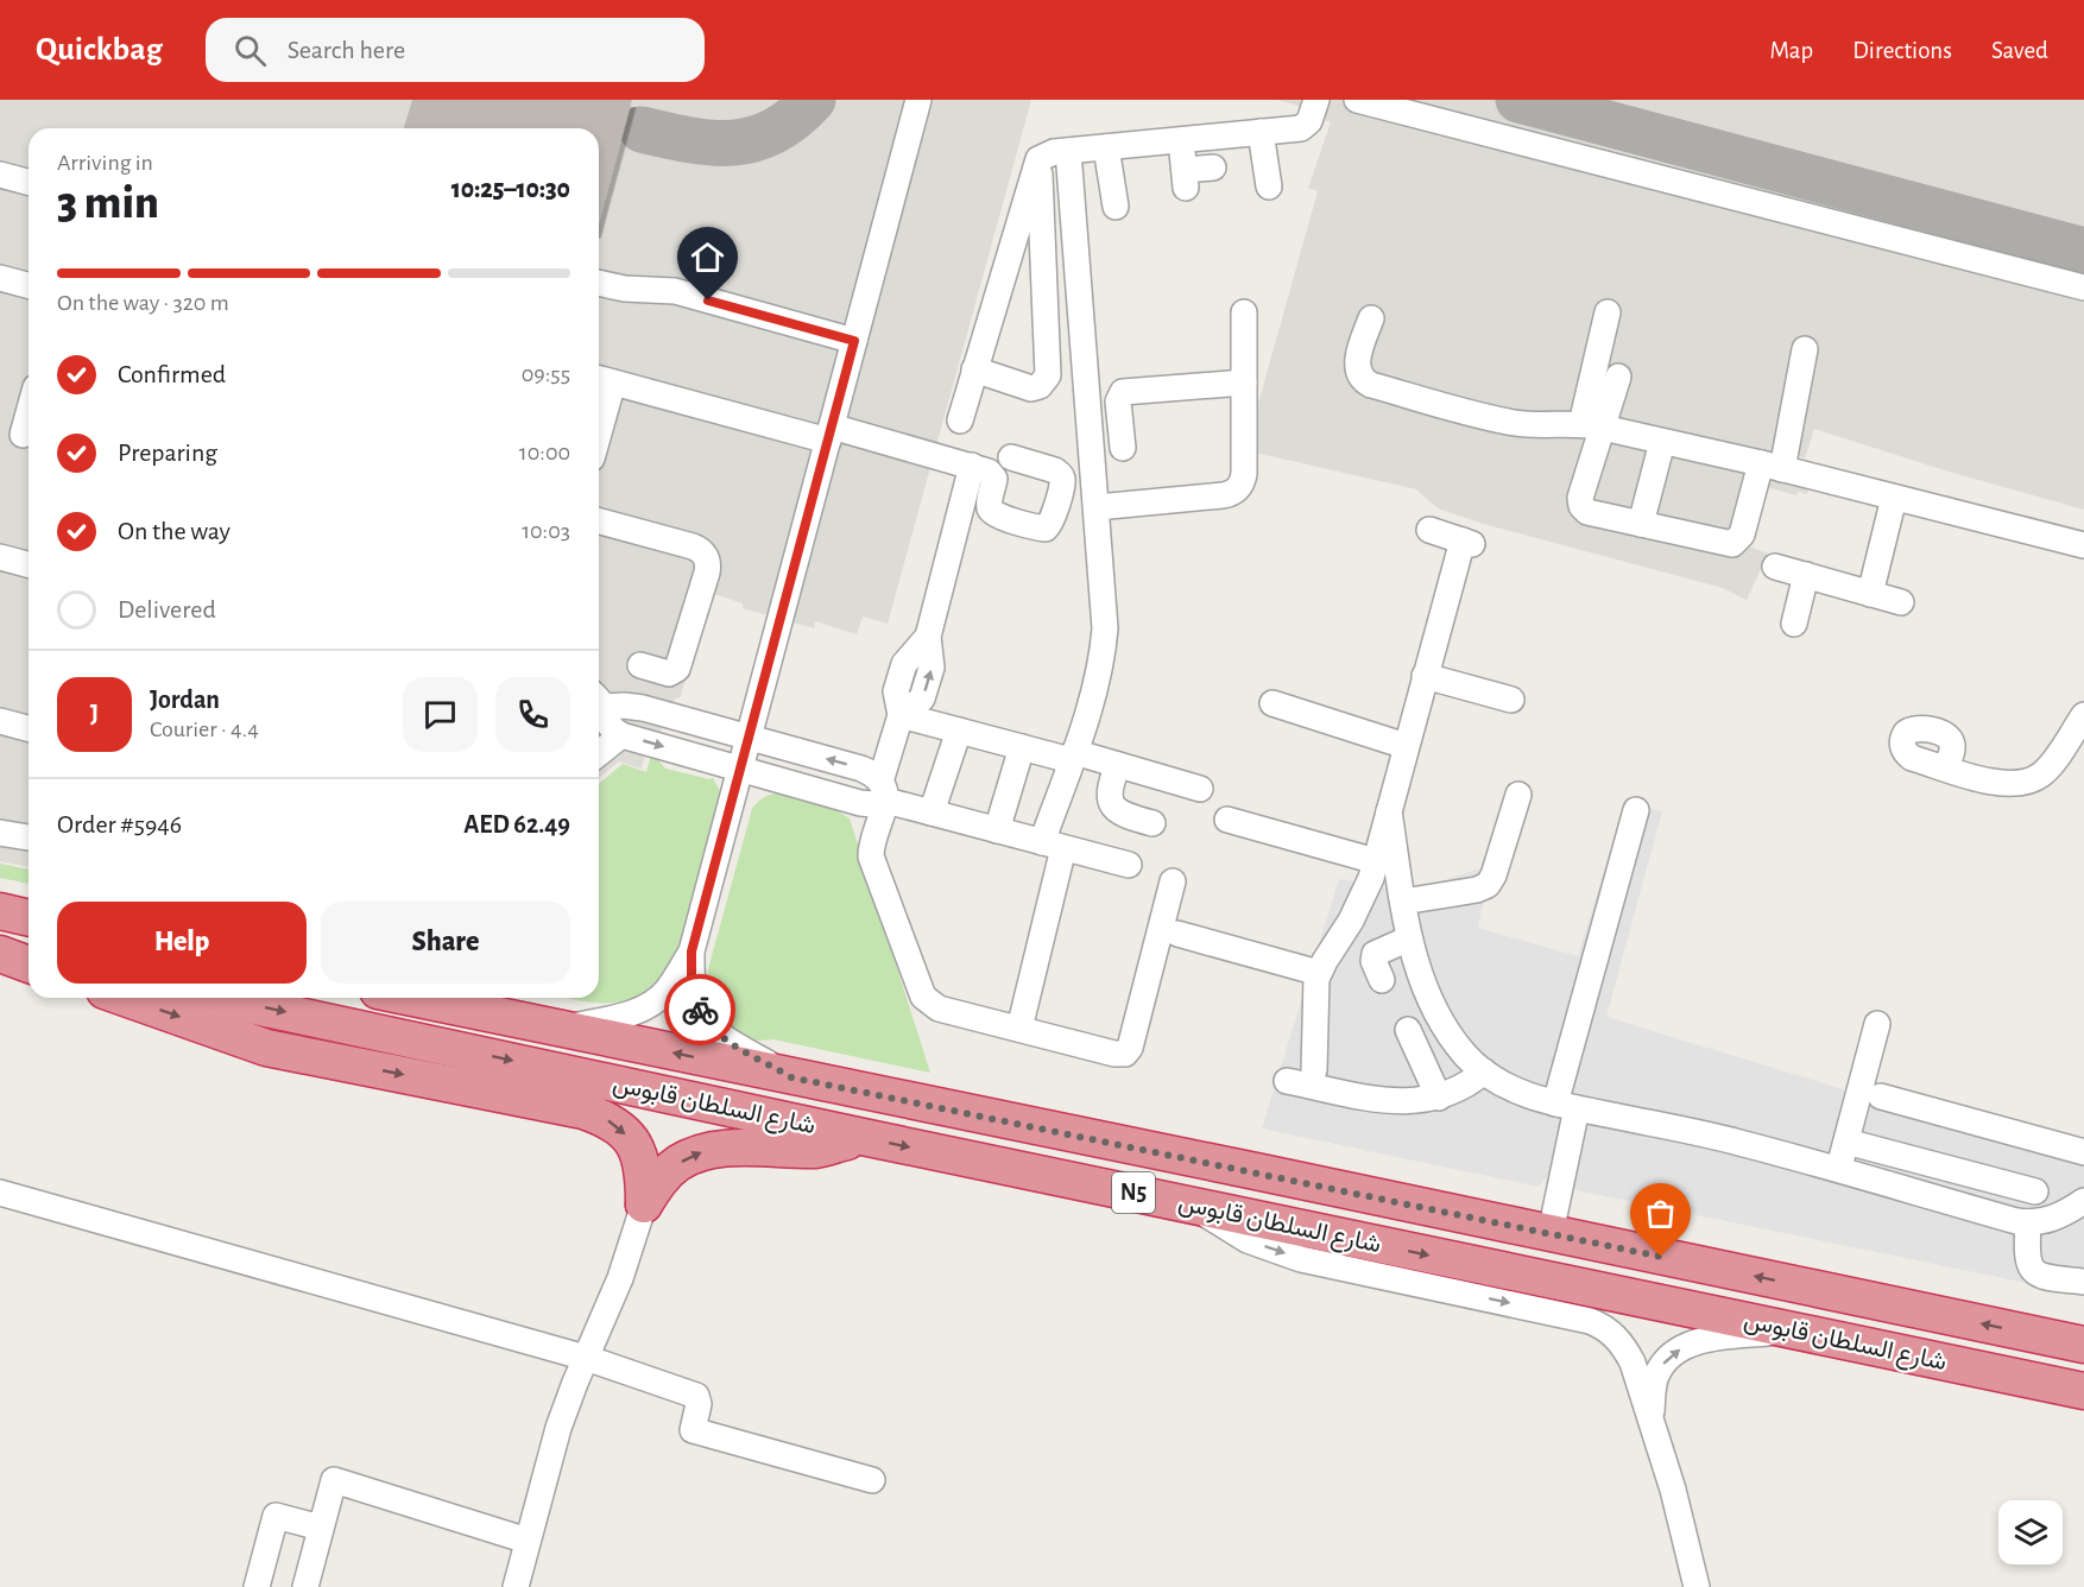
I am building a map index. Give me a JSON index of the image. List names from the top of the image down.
{
  "streets": {
    "highway": ["شارع السلطان قابوس", "N5"]
  },
  "page": {
    "header": "Quickbag",
    "search": "Search here",
    "nav": ["Map", "Directions", "Saved"],
    "heading": ["3 min", "Arriving in", "10:25–10:30"],
    "panel": [
      "Jordan",
      "Courier · 4.4",
      "Order #5946",
      "AED 62.49"
    ],
    "bar": "On the way · 320 m",
    "list": [
      ["Confirmed", "09:55"],
      ["Preparing", "10:00"],
      ["On the way", "10:03"],
      "Delivered"
    ],
    "round": "J",
    "buttons": ["Help", "Share"]
  }
}
